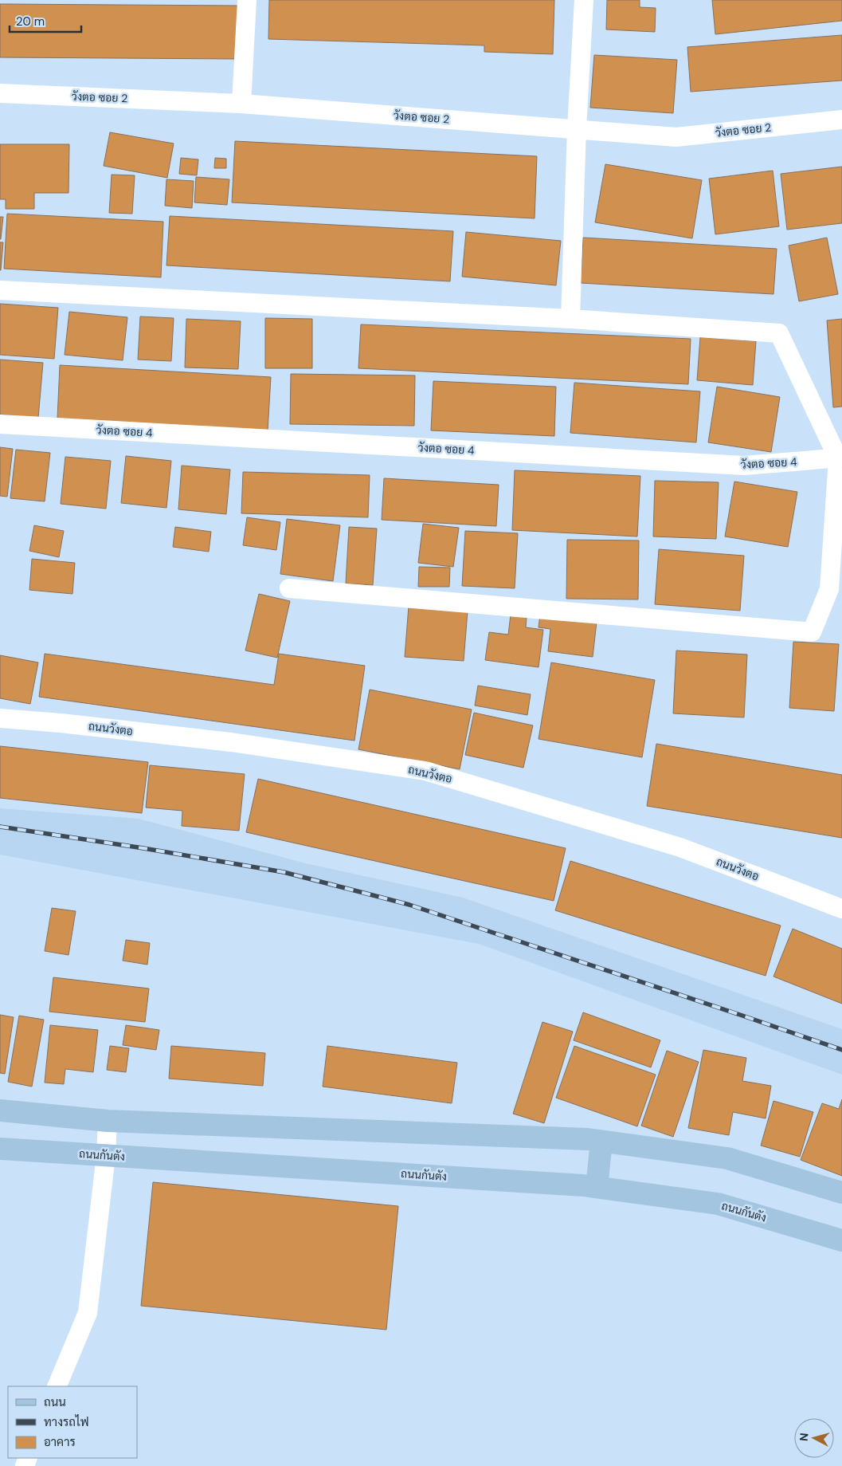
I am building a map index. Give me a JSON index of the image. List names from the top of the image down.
{
  "streets": {
    "main road": ["ถนนกันตัง"],
    "street": ["วังตอ ซอย 2", "วังตอ ซอย 4", "ถนนวังตอ"]
  },
  "legend": ["ถนน", "ทางรถไฟ", "อาคาร"],
  "scale_bar": "20 m",
  "north": "left"
}
